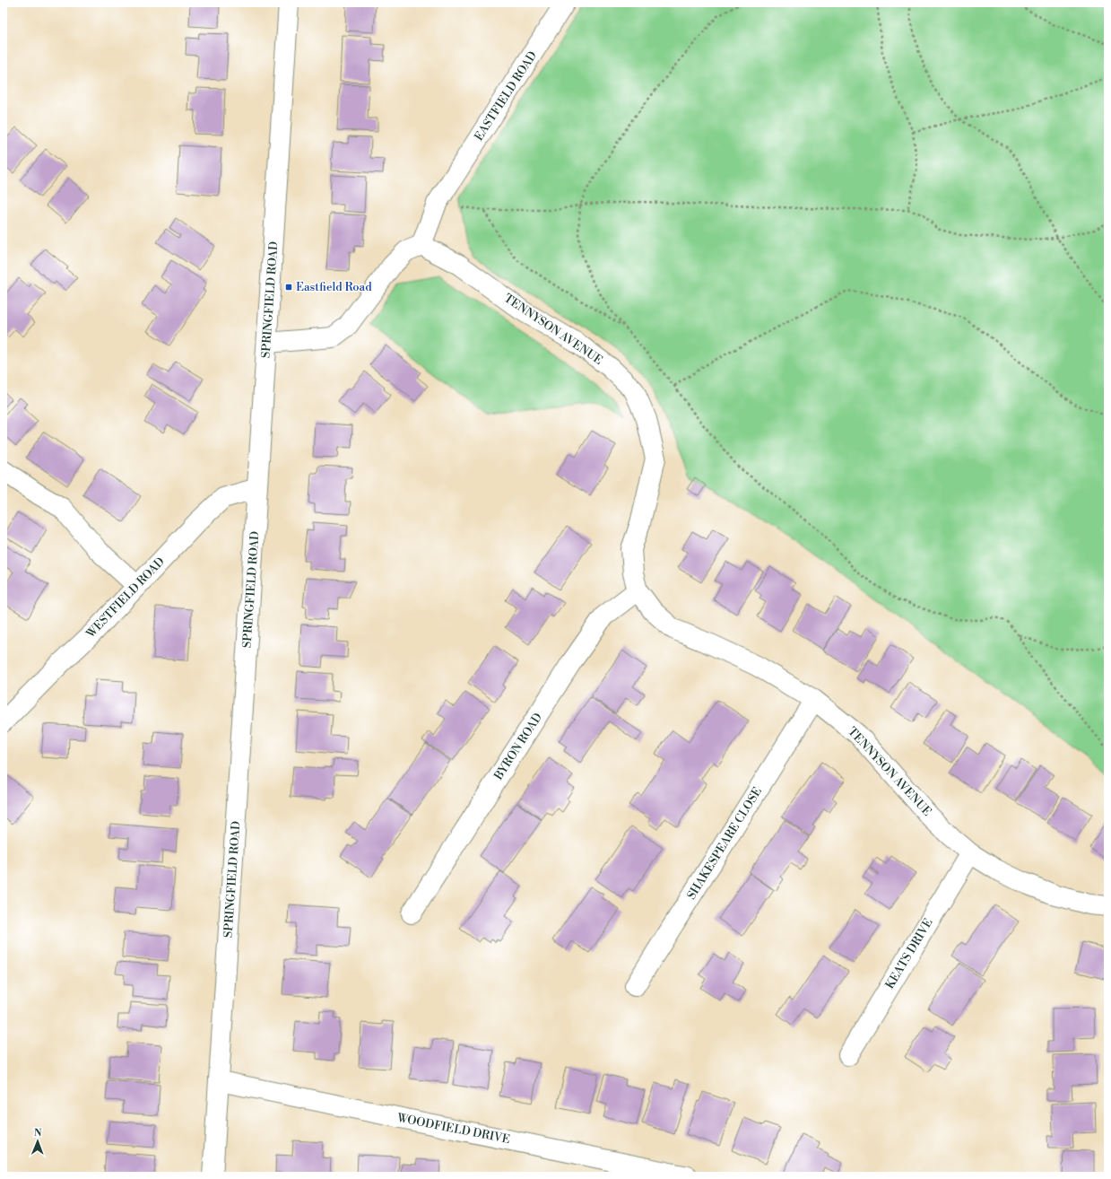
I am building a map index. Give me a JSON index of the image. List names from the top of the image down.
{
  "streets": {
    "street": [
      "EASTFIELD ROAD",
      "SPRINGFIELD ROAD",
      "TENNYSON AVENUE",
      "WESTFIELD ROAD",
      "BYRON ROAD",
      "SHAKESPEARE CLOSE",
      "KEATS DRIVE",
      "WOODFIELD DRIVE"
    ]
  },
  "crossings": [
    ["EASTFIELD ROAD", "TENNYSON AVENUE"],
    ["SPRINGFIELD ROAD", "WESTFIELD ROAD"],
    ["SPRINGFIELD ROAD", "WOODFIELD DRIVE"],
    ["TENNYSON AVENUE", "BYRON ROAD"],
    ["TENNYSON AVENUE", "SHAKESPEARE CLOSE"],
    ["TENNYSON AVENUE", "KEATS DRIVE"]
  ],
  "places": {
    "transit": ["Eastfield Road"]
  },
  "north": "top"
}
